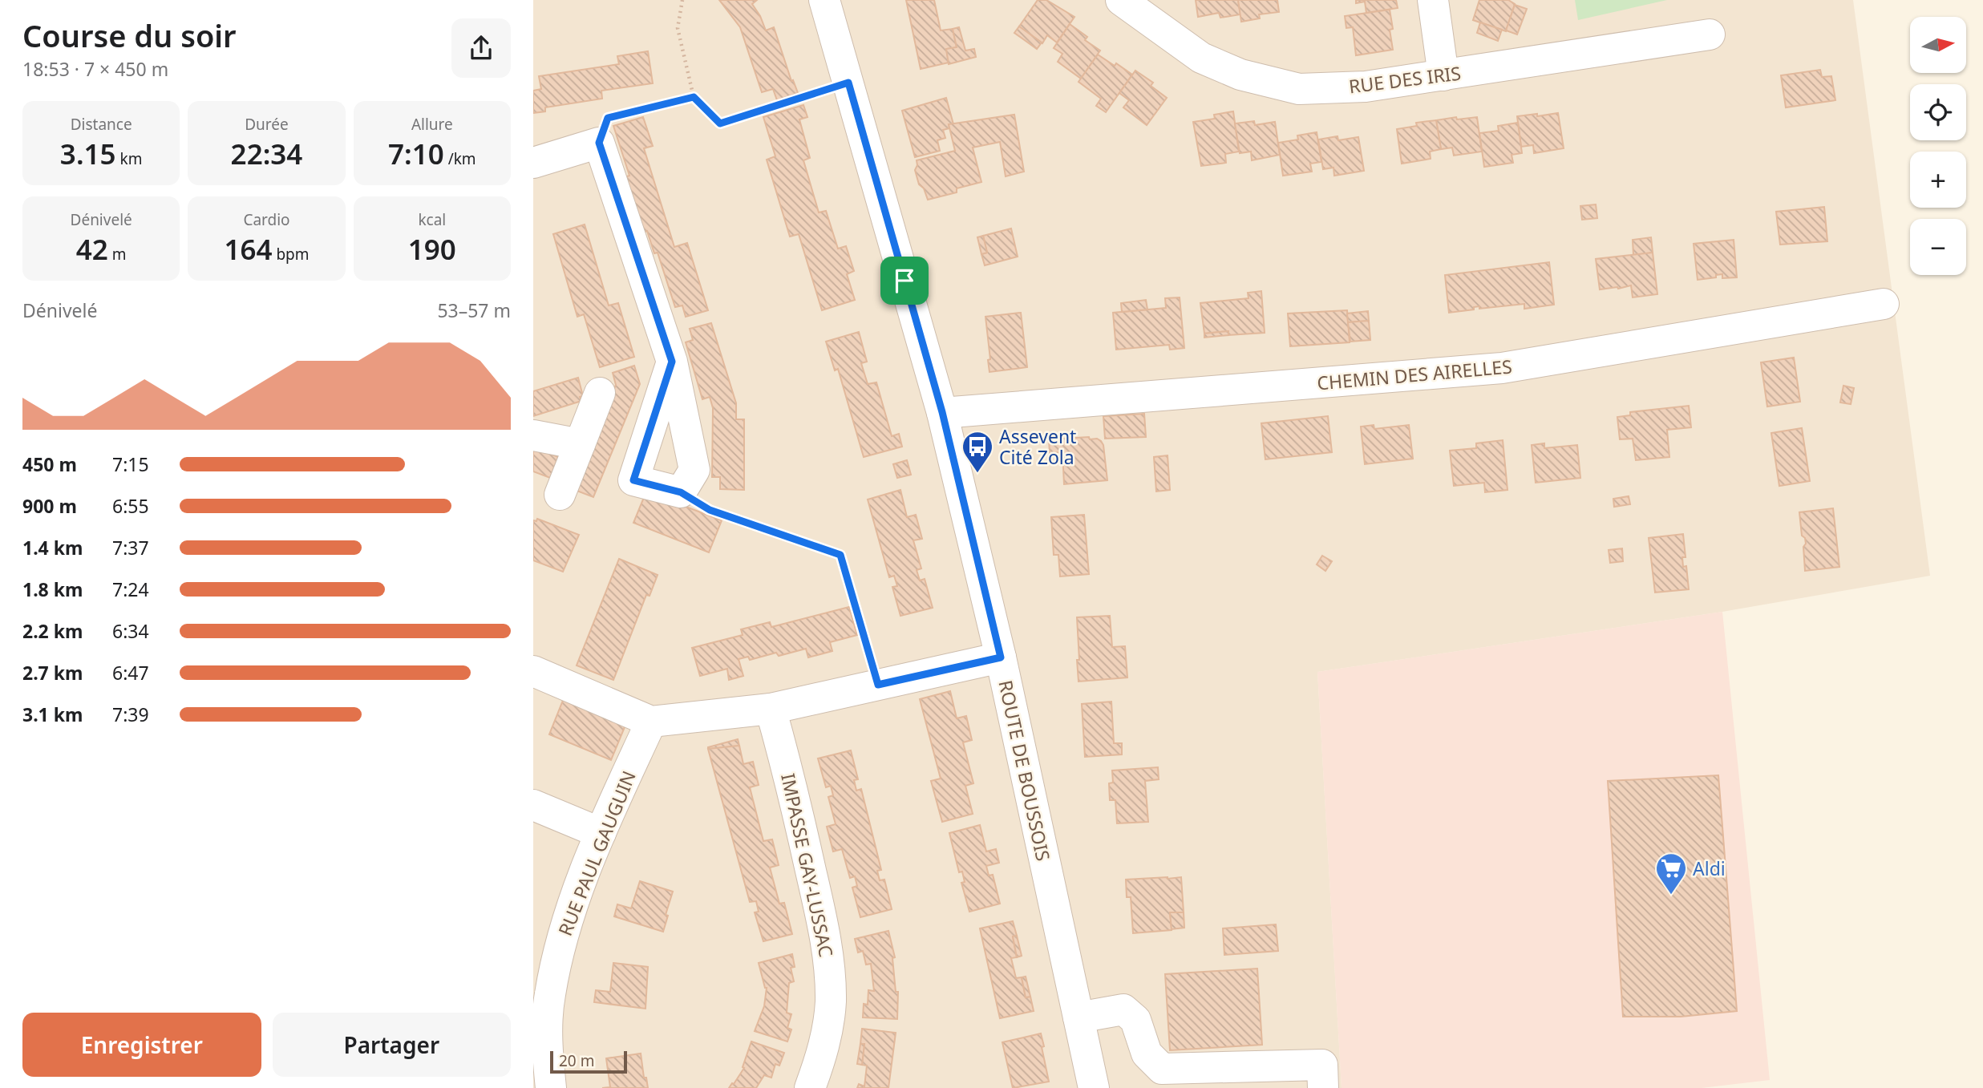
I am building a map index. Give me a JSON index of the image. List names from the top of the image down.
{
  "streets": {
    "street": [
      "RUE DES IRIS",
      "CHEMIN DES AIRELLES",
      "ROUTE DE BOUSSOIS",
      "RUE PAUL GAUGUIN",
      "IMPASSE GAY-LUSSAC"
    ]
  },
  "crossings": [
    ["CHEMIN DES AIRELLES", "ROUTE DE BOUSSOIS"]
  ],
  "places": {
    "bus stop": ["Assevent Cité Zola"],
    "supermarket": ["Aldi"]
  },
  "scale_bar": "20 m",
  "north": "right",
  "page": {
    "heading": ["Course du soir", "18:53 · 7 × 450 m"],
    "map_buttons": ["+", "−"],
    "stats": [
      ["Distance", "3.15 km"],
      ["Durée", "22:34"],
      ["Allure", "7:10 /km"],
      ["Dénivelé", "42 m"],
      ["Cardio", "164 bpm"],
      ["kcal", "190"]
    ],
    "chart": ["Dénivelé", "53–57 m"],
    "list": [
      {
        "name": "450 m",
        "note": "7:15"
      },
      {
        "name": "900 m",
        "note": "6:55"
      },
      {
        "name": "1.4 km",
        "note": "7:37"
      },
      {
        "name": "1.8 km",
        "note": "7:24"
      },
      {
        "name": "2.2 km",
        "note": "6:34"
      },
      {
        "name": "2.7 km",
        "note": "6:47"
      },
      {
        "name": "3.1 km",
        "note": "7:39"
      }
    ],
    "buttons": ["Enregistrer", "Partager"],
    "scale": "20 m"
  }
}
